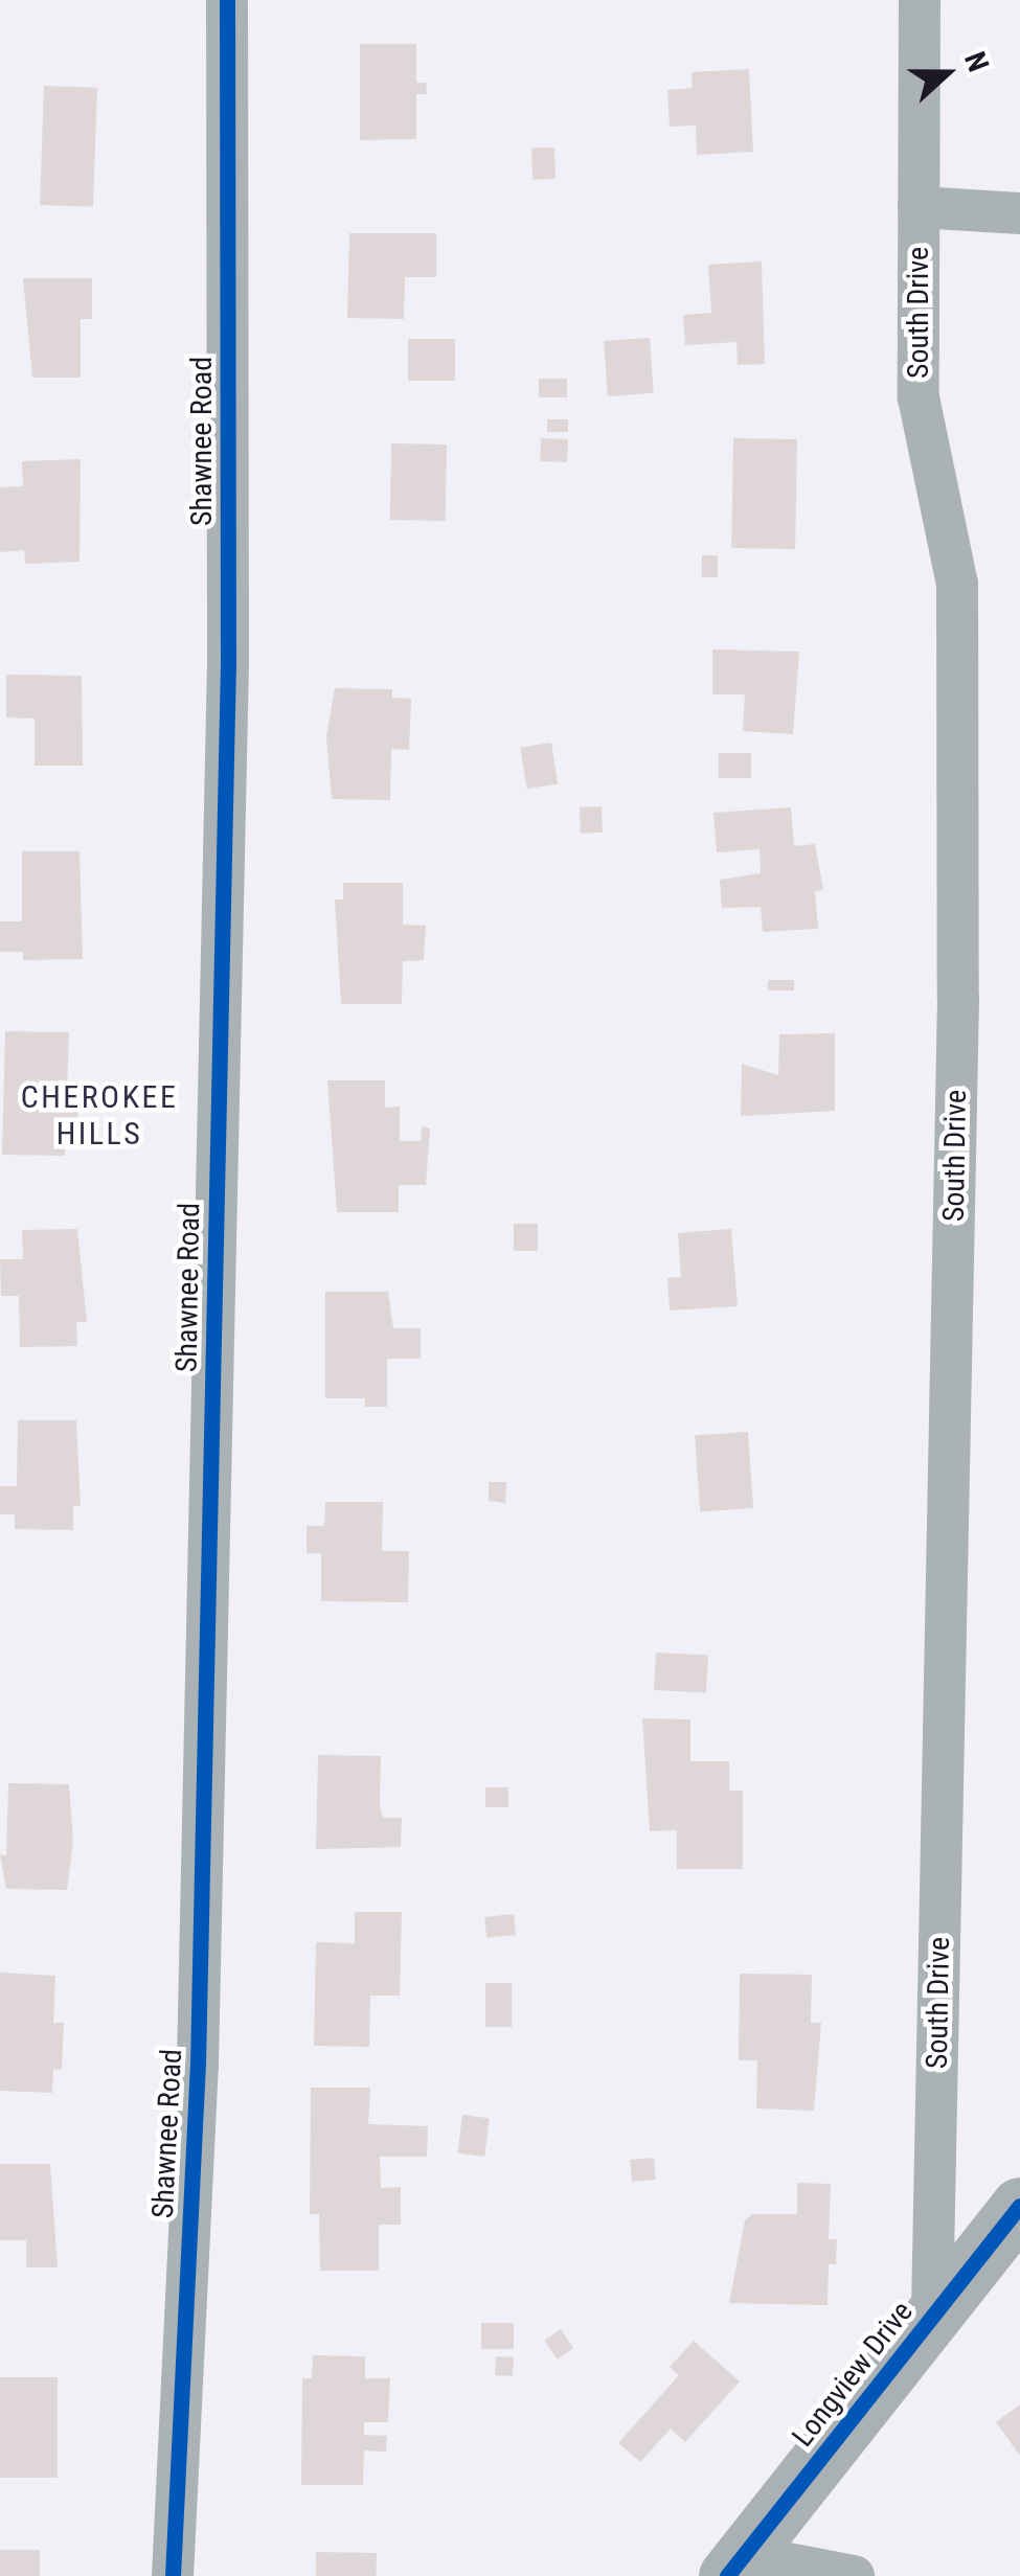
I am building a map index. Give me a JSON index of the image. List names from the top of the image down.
{
  "streets": {
    "street": ["South Drive", "Shawnee Road", "Longview Drive"]
  },
  "crossings": [
    ["South Drive", "Longview Drive"]
  ],
  "districts": ["CHEROKEE HILLS"],
  "north": "right"
}
